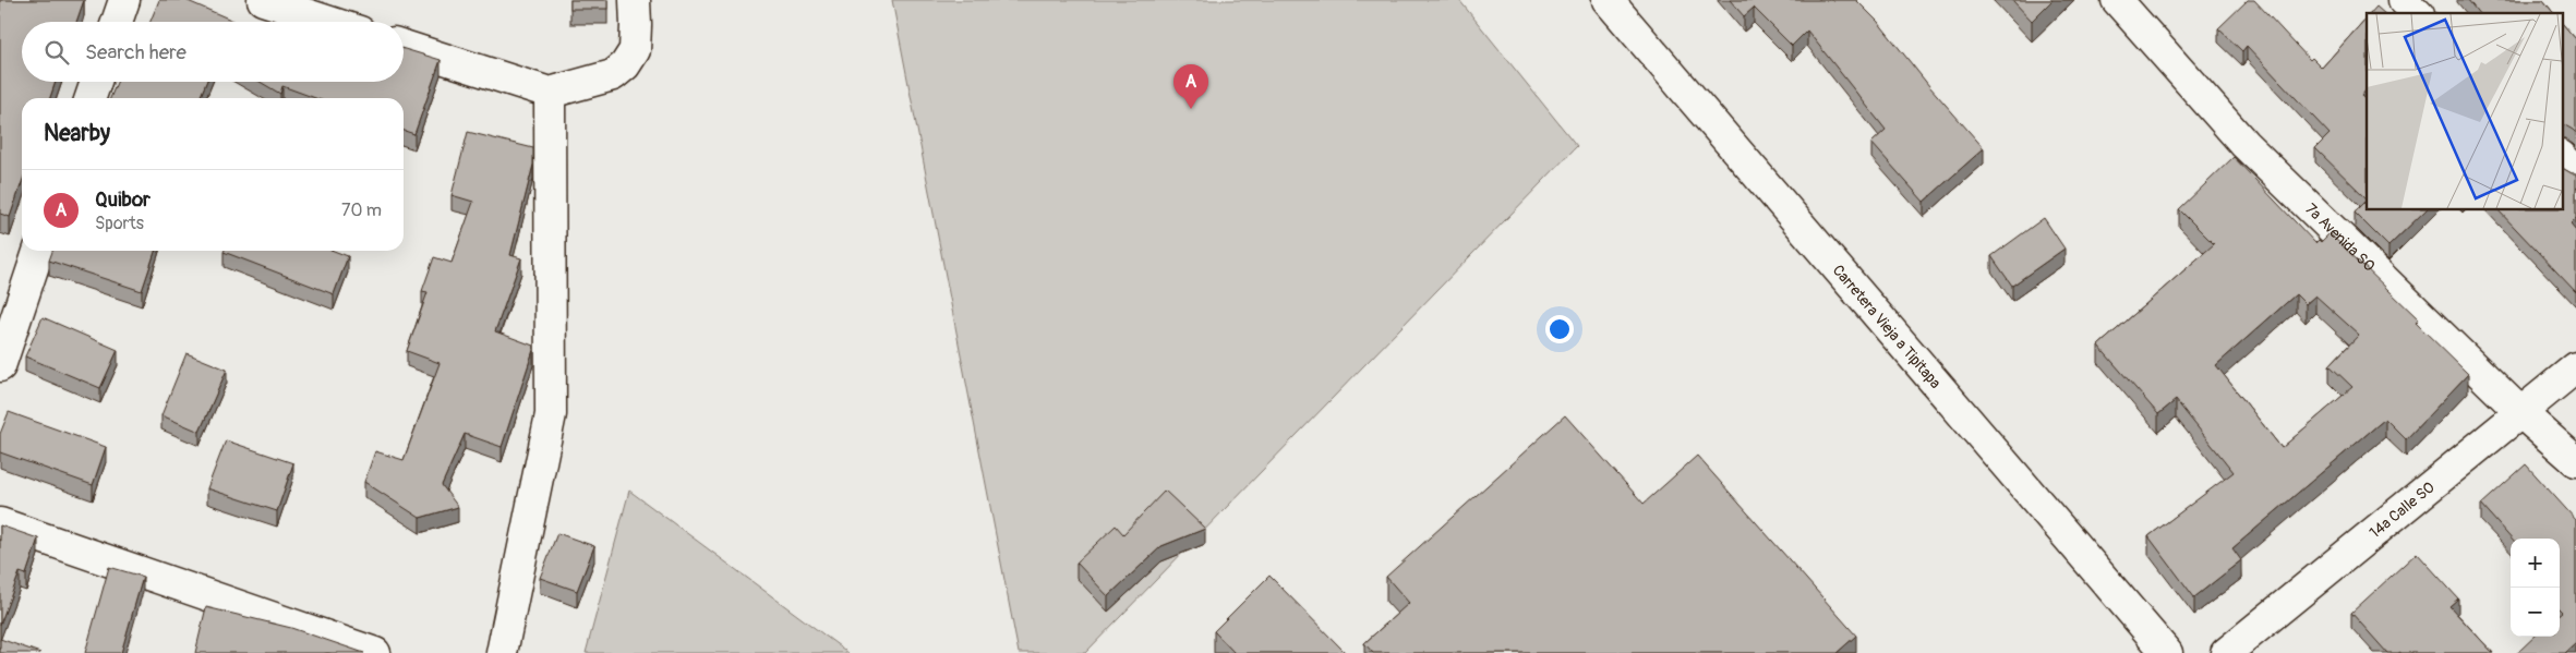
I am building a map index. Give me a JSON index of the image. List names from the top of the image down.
{
  "streets": {
    "street": ["7a Avenida SO", "Carretera Vieja a Tipitapa", "14a Calle SO"]
  },
  "crossings": [
    ["7a Avenida SO", "14a Calle SO"]
  ],
  "page": {
    "search": "Search here",
    "pins": "A",
    "heading": "Nearby",
    "list": [
      {
        "mark": "A",
        "name": "Quibor",
        "note": "Sports",
        "value": "70 m"
      }
    ],
    "map_buttons": ["+", "−"]
  }
}
